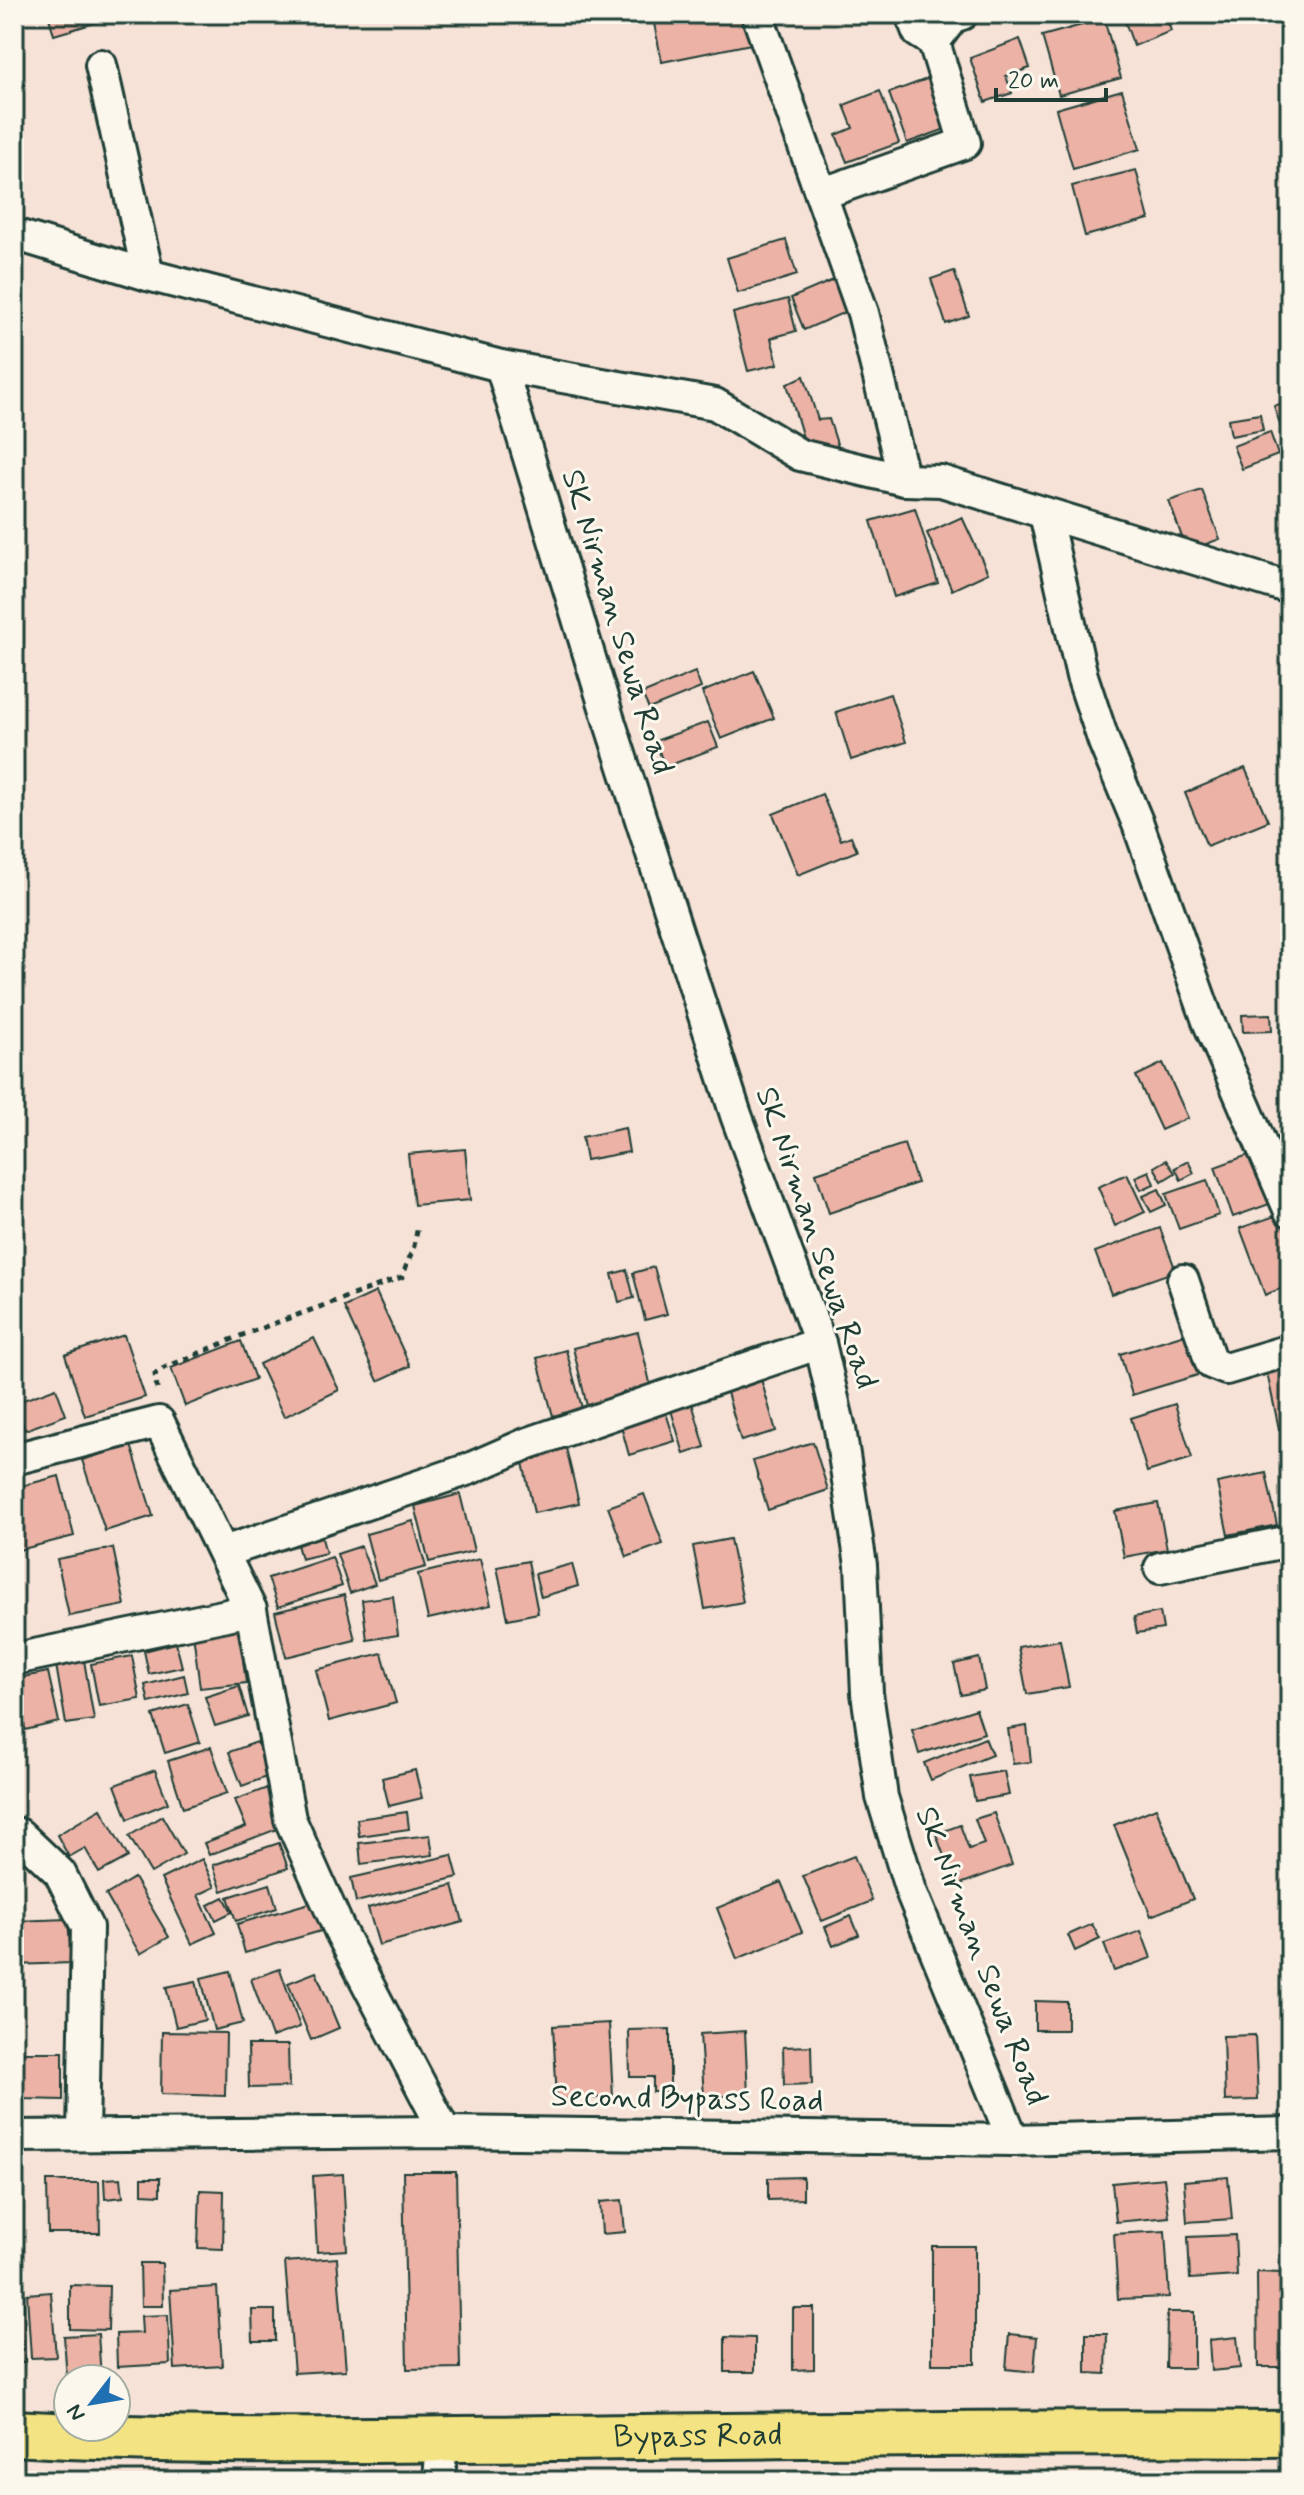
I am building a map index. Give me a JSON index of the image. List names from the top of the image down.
{
  "streets": {
    "main road": ["Bypass Road"],
    "street": ["SK Nirman Sewa Road", "Second Bypass Road"]
  },
  "crossings": [
    ["SK Nirman Sewa Road", "Second Bypass Road"]
  ],
  "scale_bar": "20 m",
  "north": "bottom left"
}
